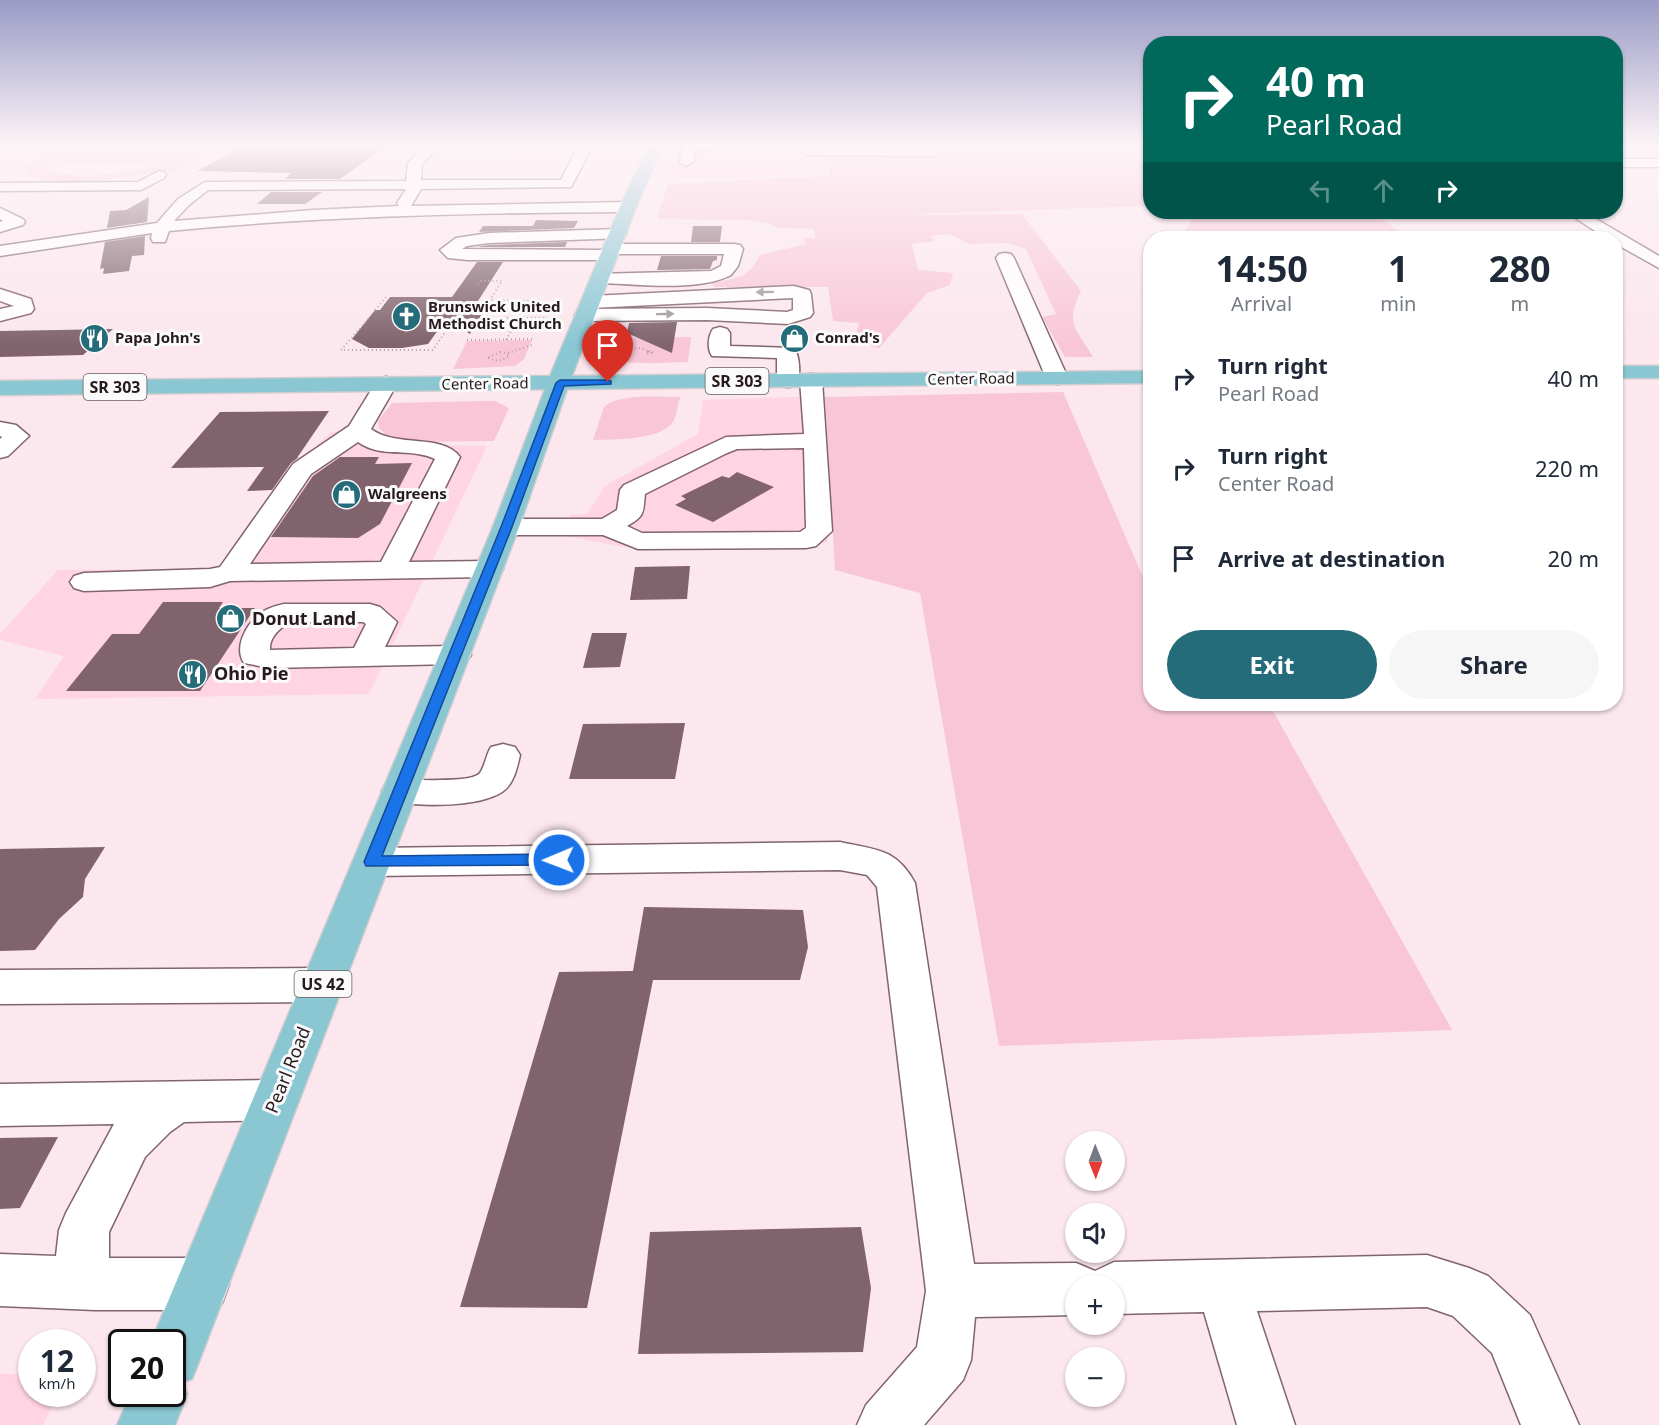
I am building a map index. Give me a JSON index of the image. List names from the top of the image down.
{
  "streets": {
    "main road": [
      "Center Road",
      "SR 303",
      "US 42",
      "Pearl Road"
    ]
  },
  "crossings": [
    ["Center Road", "Pearl Road"]
  ],
  "places": {
    "church": ["Brunswick United Methodist Church"],
    "restaurant": ["Papa John's", "Ohio Pie"],
    "shop": ["Conrad's", "Walgreens", "Donut Land"]
  },
  "north": "bottom",
  "page": {
    "turn": ["40 m", "Pearl Road"],
    "eta": [
      "14:50",
      "Arrival",
      "1",
      "min",
      "280",
      "m"
    ],
    "list": [
      {
        "name": "Turn right",
        "note": "Pearl Road",
        "value": "40 m"
      },
      {
        "name": "Turn right",
        "note": "Center Road",
        "value": "220 m"
      },
      {
        "name": "Arrive at destination",
        "value": "20 m"
      }
    ],
    "buttons": ["Exit", "Share"],
    "map_buttons": ["+", "−"],
    "speed": "12 km/h",
    "limit": "20"
  }
}
